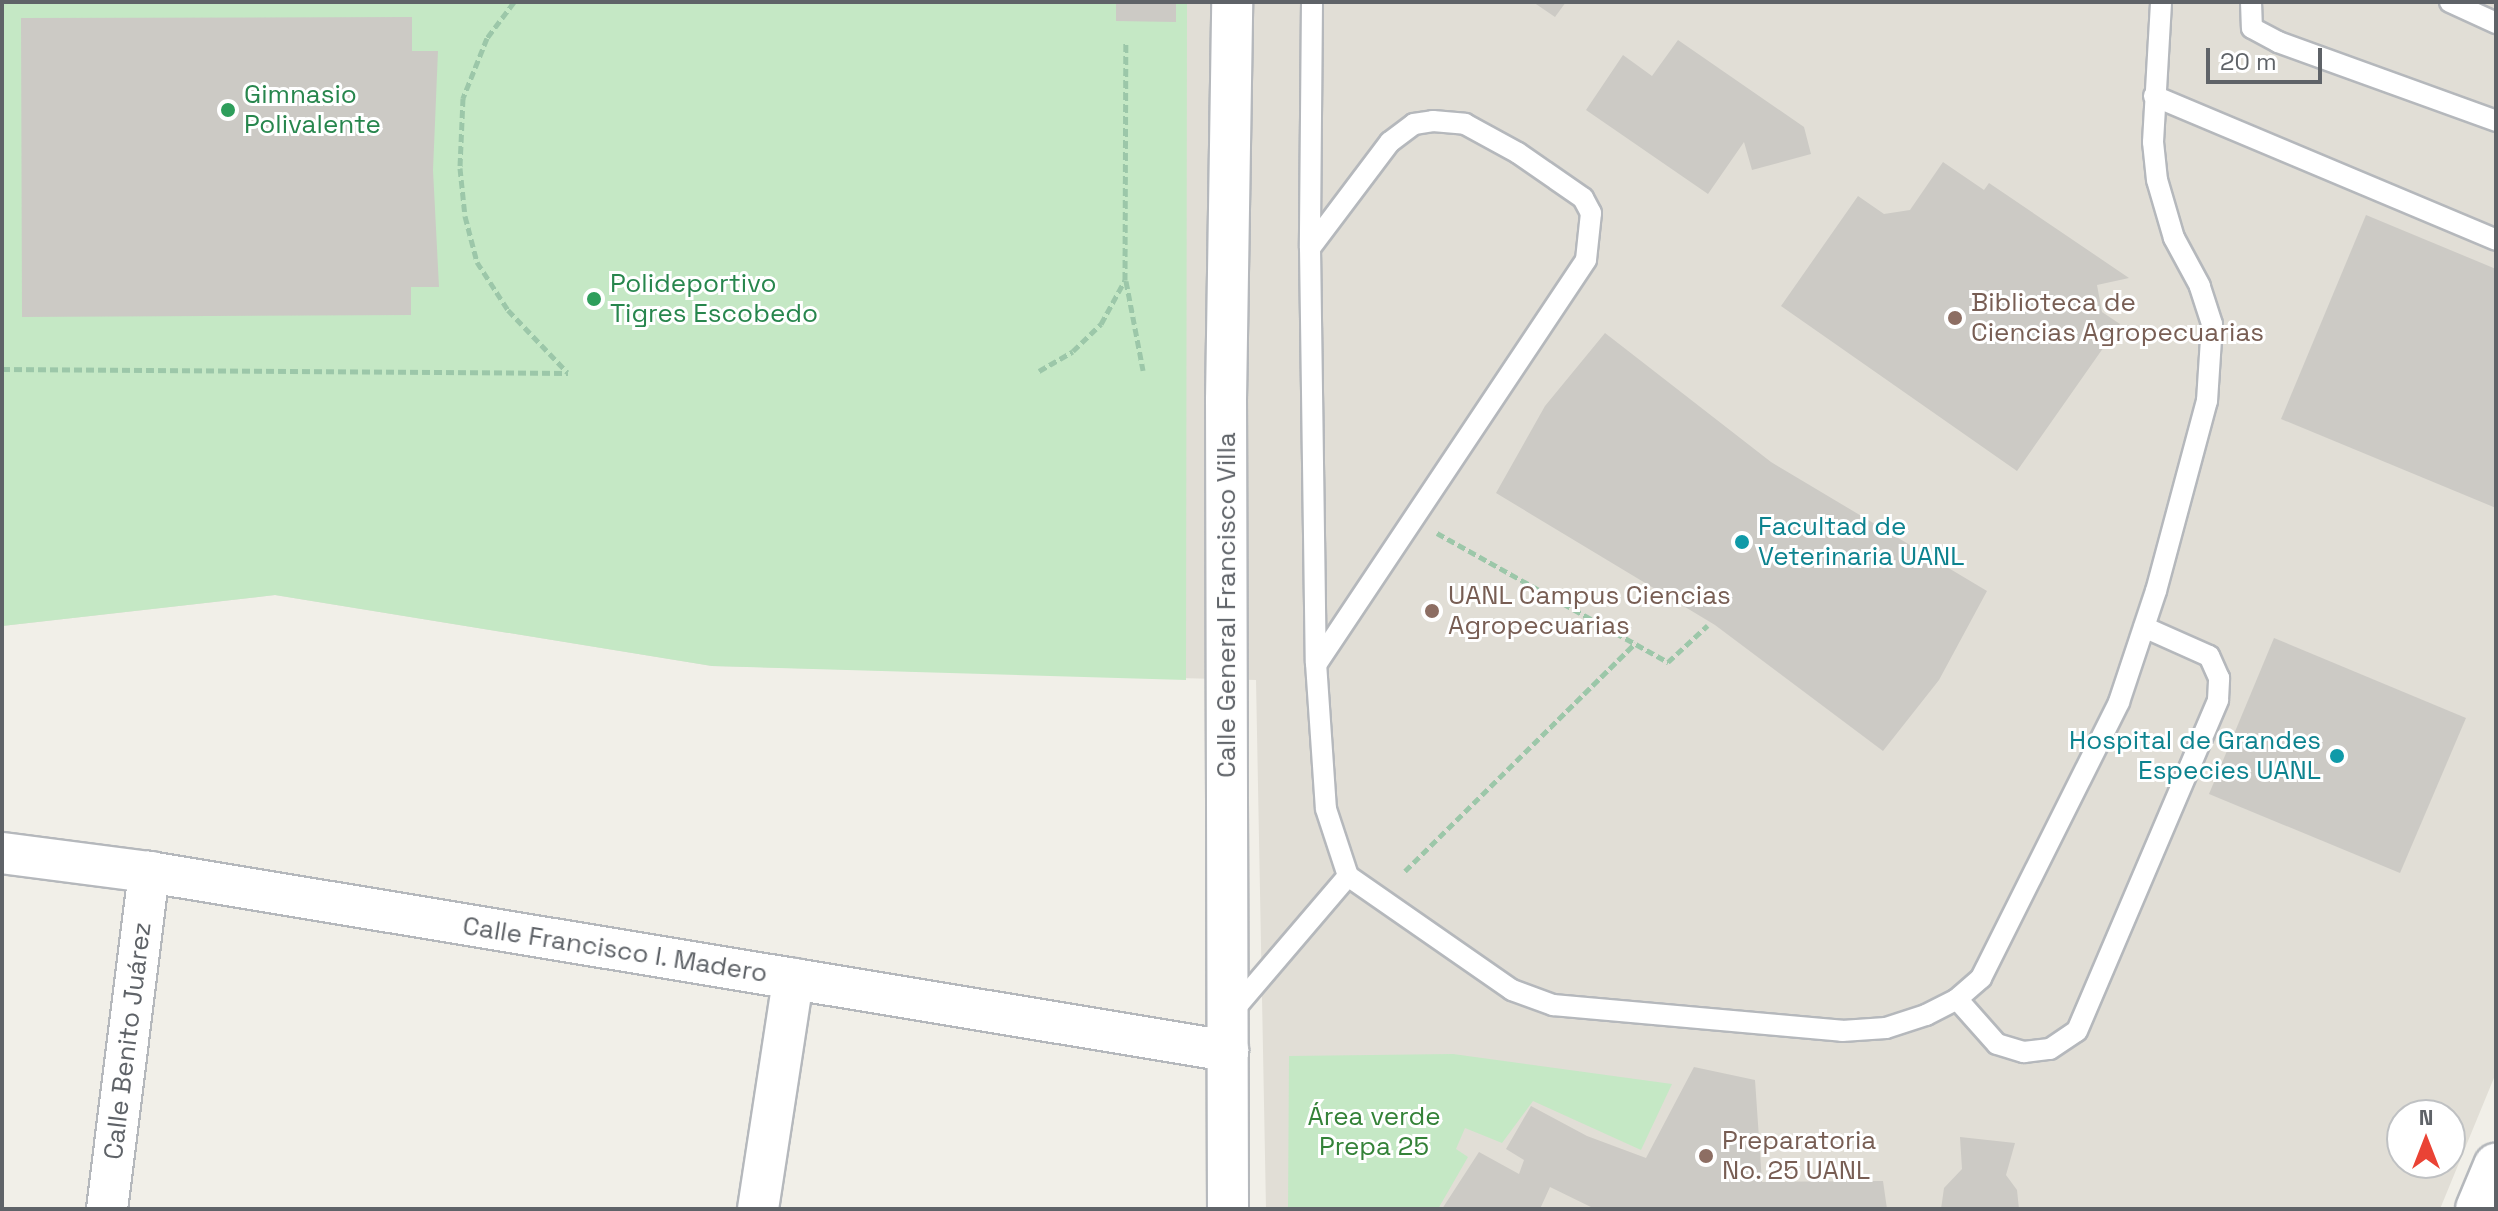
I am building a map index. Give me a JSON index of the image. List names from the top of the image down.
{
  "streets": {
    "street": ["Calle General Francisco Villa", "Calle Francisco I. Madero", "Calle Benito Juárez"]
  },
  "crossings": [
    ["Calle General Francisco Villa", "Calle Francisco I. Madero"],
    ["Calle Francisco I. Madero", "Calle Benito Juárez"]
  ],
  "parks": ["Área verde Prepa 25"],
  "places": [
    "Gimnasio Polivalente",
    "Polideportivo Tigres Escobedo",
    "Biblioteca de Ciencias Agropecuarias",
    "Facultad de Veterinaria UANL",
    "UANL Campus Ciencias Agropecuarias",
    "Hospital de Grandes Especies UANL",
    "Preparatoria No. 25 UANL"
  ],
  "scale_bar": "20 m",
  "north": "top"
}
